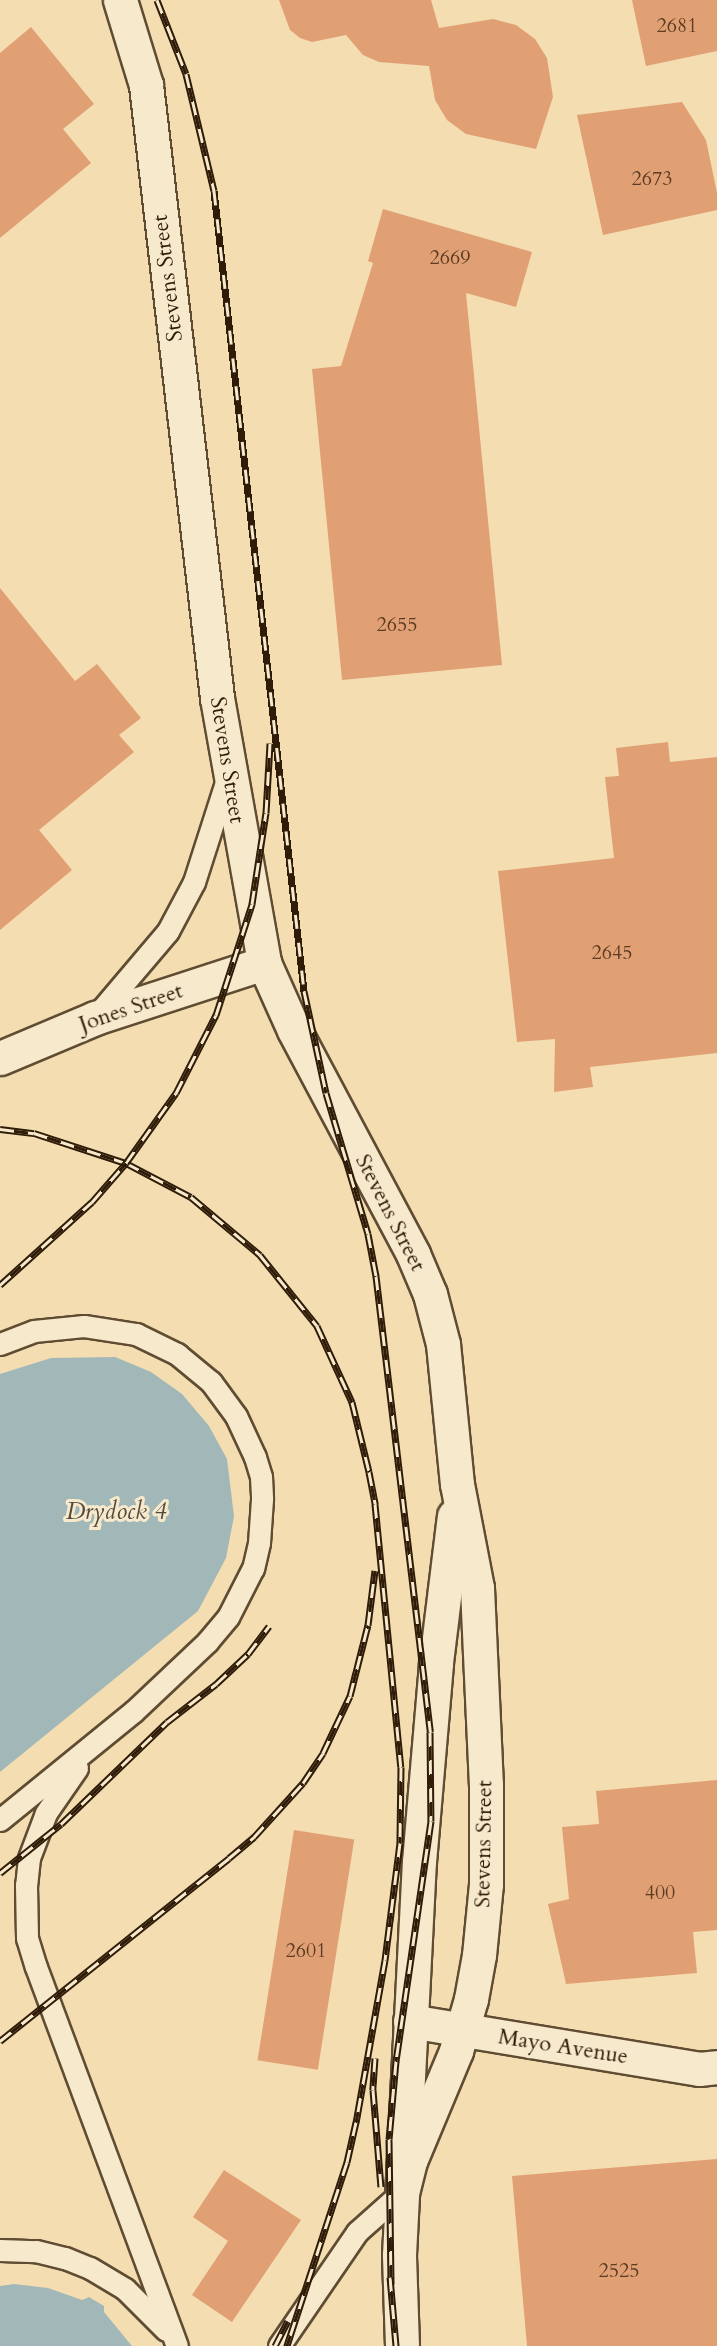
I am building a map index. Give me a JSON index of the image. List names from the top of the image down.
{
  "streets": {
    "street": ["Stevens Street", "Jones Street", "Mayo Avenue"]
  },
  "crossings": [
    ["Stevens Street", "Jones Street"],
    ["Stevens Street", "Mayo Avenue"]
  ],
  "water": ["Drydock 4"],
  "house_numbers": [
    "2681",
    "2673",
    "2669",
    "2655",
    "2645",
    "400",
    "2601",
    "2525"
  ]
}
